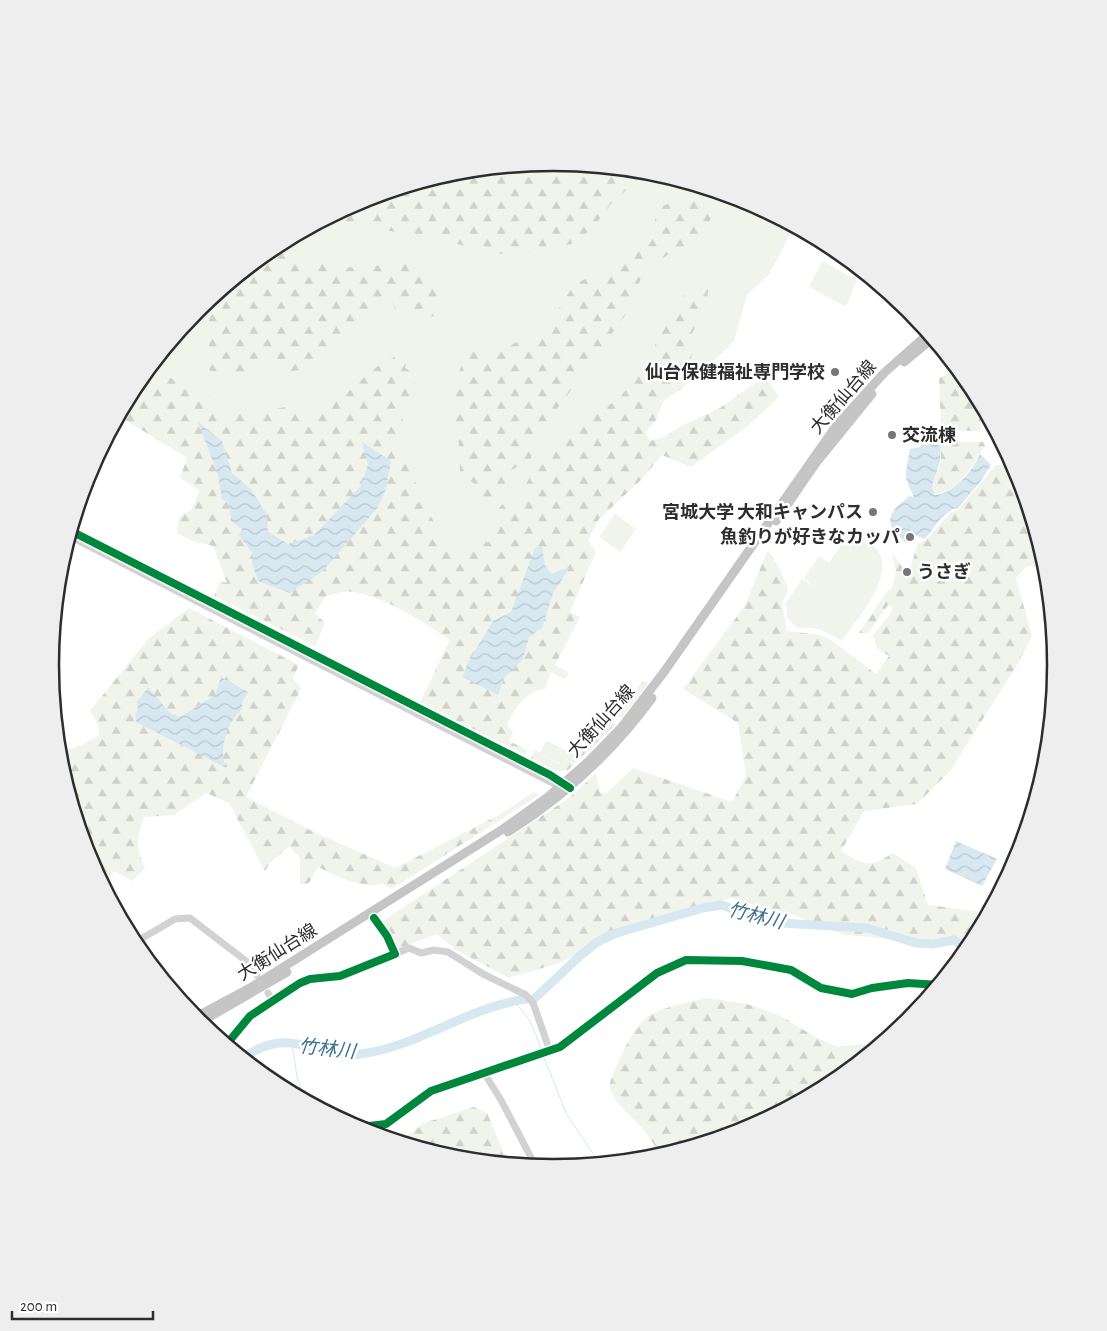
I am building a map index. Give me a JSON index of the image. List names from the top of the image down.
{
  "streets": {
    "main road": ["大衡仙台線"]
  },
  "water": ["竹林川"],
  "places": [
    "仙台保健福祉専門学校",
    "交流棟",
    "宮城大学 大和キャンパス",
    "魚釣りが好きなカッパ",
    "うさぎ"
  ],
  "scale_bar": "200 m"
}
